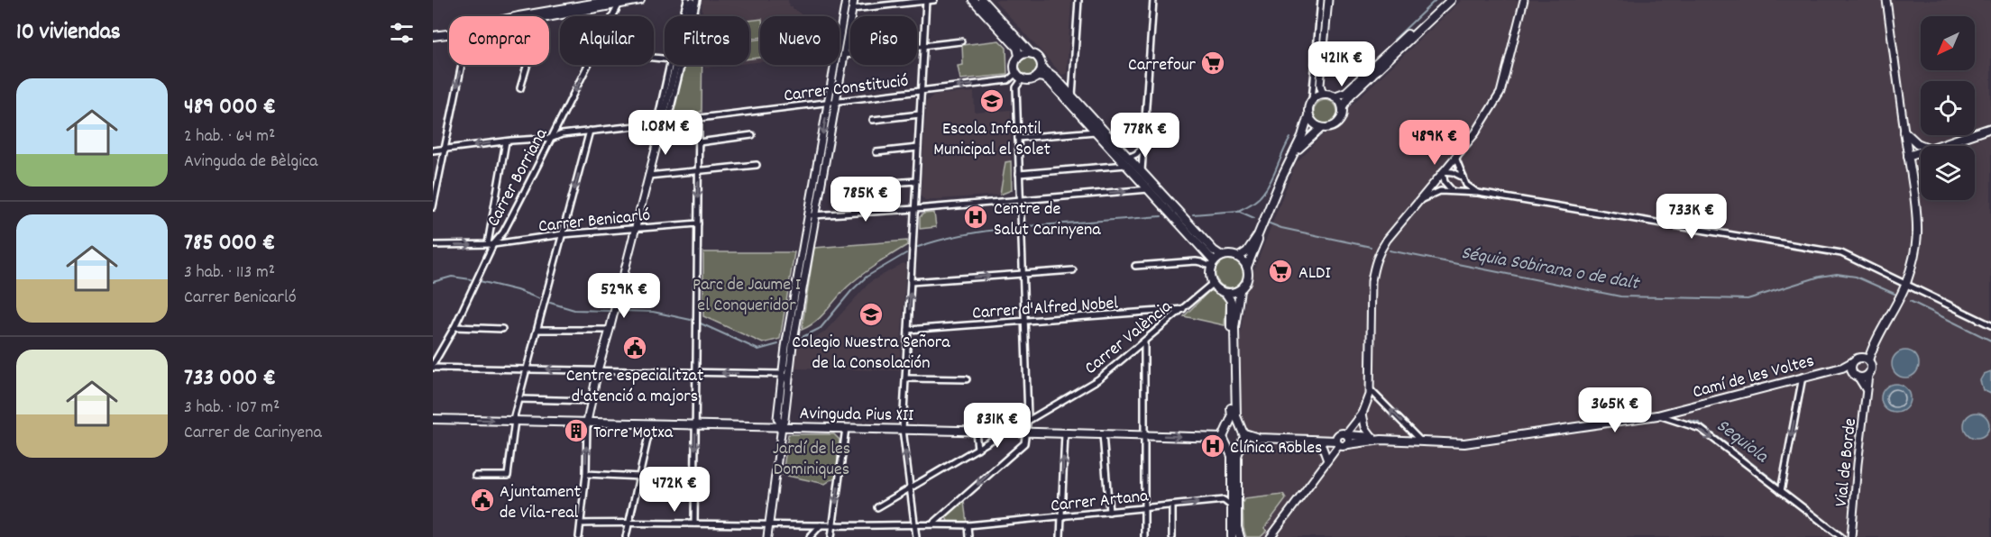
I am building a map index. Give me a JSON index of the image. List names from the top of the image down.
{
  "streets": {
    "main road": ["Camí de les Voltes", "Avinguda Pius XII"],
    "street": [
      "Carrer Constitució",
      "Carrer Borriana",
      "Carrer Benicarló",
      "Carrer d'Alfred Nobel",
      "Carrer València",
      "Vial de Borde",
      "Carrer Artana"
    ]
  },
  "crossings": [
    ["Carrer Constitució", "Carrer Borriana"],
    ["Carrer Borriana", "Carrer Benicarló"],
    ["Carrer d'Alfred Nobel", "Carrer València"],
    ["Camí de les Voltes", "Vial de Borde"]
  ],
  "water": ["Séquia Sobirana o de dalt", "Sequiola"],
  "parks": ["Parc de Jaume I el Conqueridor", "Jardí de les Dominiques"],
  "places": {
    "supermarket": ["Carrefour", "ALDI"],
    "school or university": ["Escola Infantil Municipal el Solet", "Colegio Nuestra Señora de la Consolación"],
    "hospital": ["Centre de Salut Carinyena", "Clínica Robles"],
    "public building": ["Centre especialitzat d'atenció a majors", "Ajuntament de Vila-real"],
    "building": ["Torre Motxa"]
  },
  "north": "bottom left",
  "page": {
    "heading": "10 viviendas",
    "chip": [
      "Comprar",
      "Alquilar",
      "Filtros",
      "Nuevo",
      "Piso"
    ],
    "price": [
      "421K €",
      "1.08M €",
      "778K €",
      "489K €",
      "785K €",
      "733K €",
      "529K €",
      "365K €",
      "831K €",
      "472K €"
    ],
    "list": [
      {
        "name": "489 000 €",
        "note": "2 hab. · 64 m² · Avinguda de Bèlgica"
      },
      {
        "name": "785 000 €",
        "note": "3 hab. · 113 m² · Carrer Benicarló"
      },
      {
        "name": "733 000 €",
        "note": "3 hab. · 107 m² · Carrer de Carinyena"
      }
    ]
  }
}
